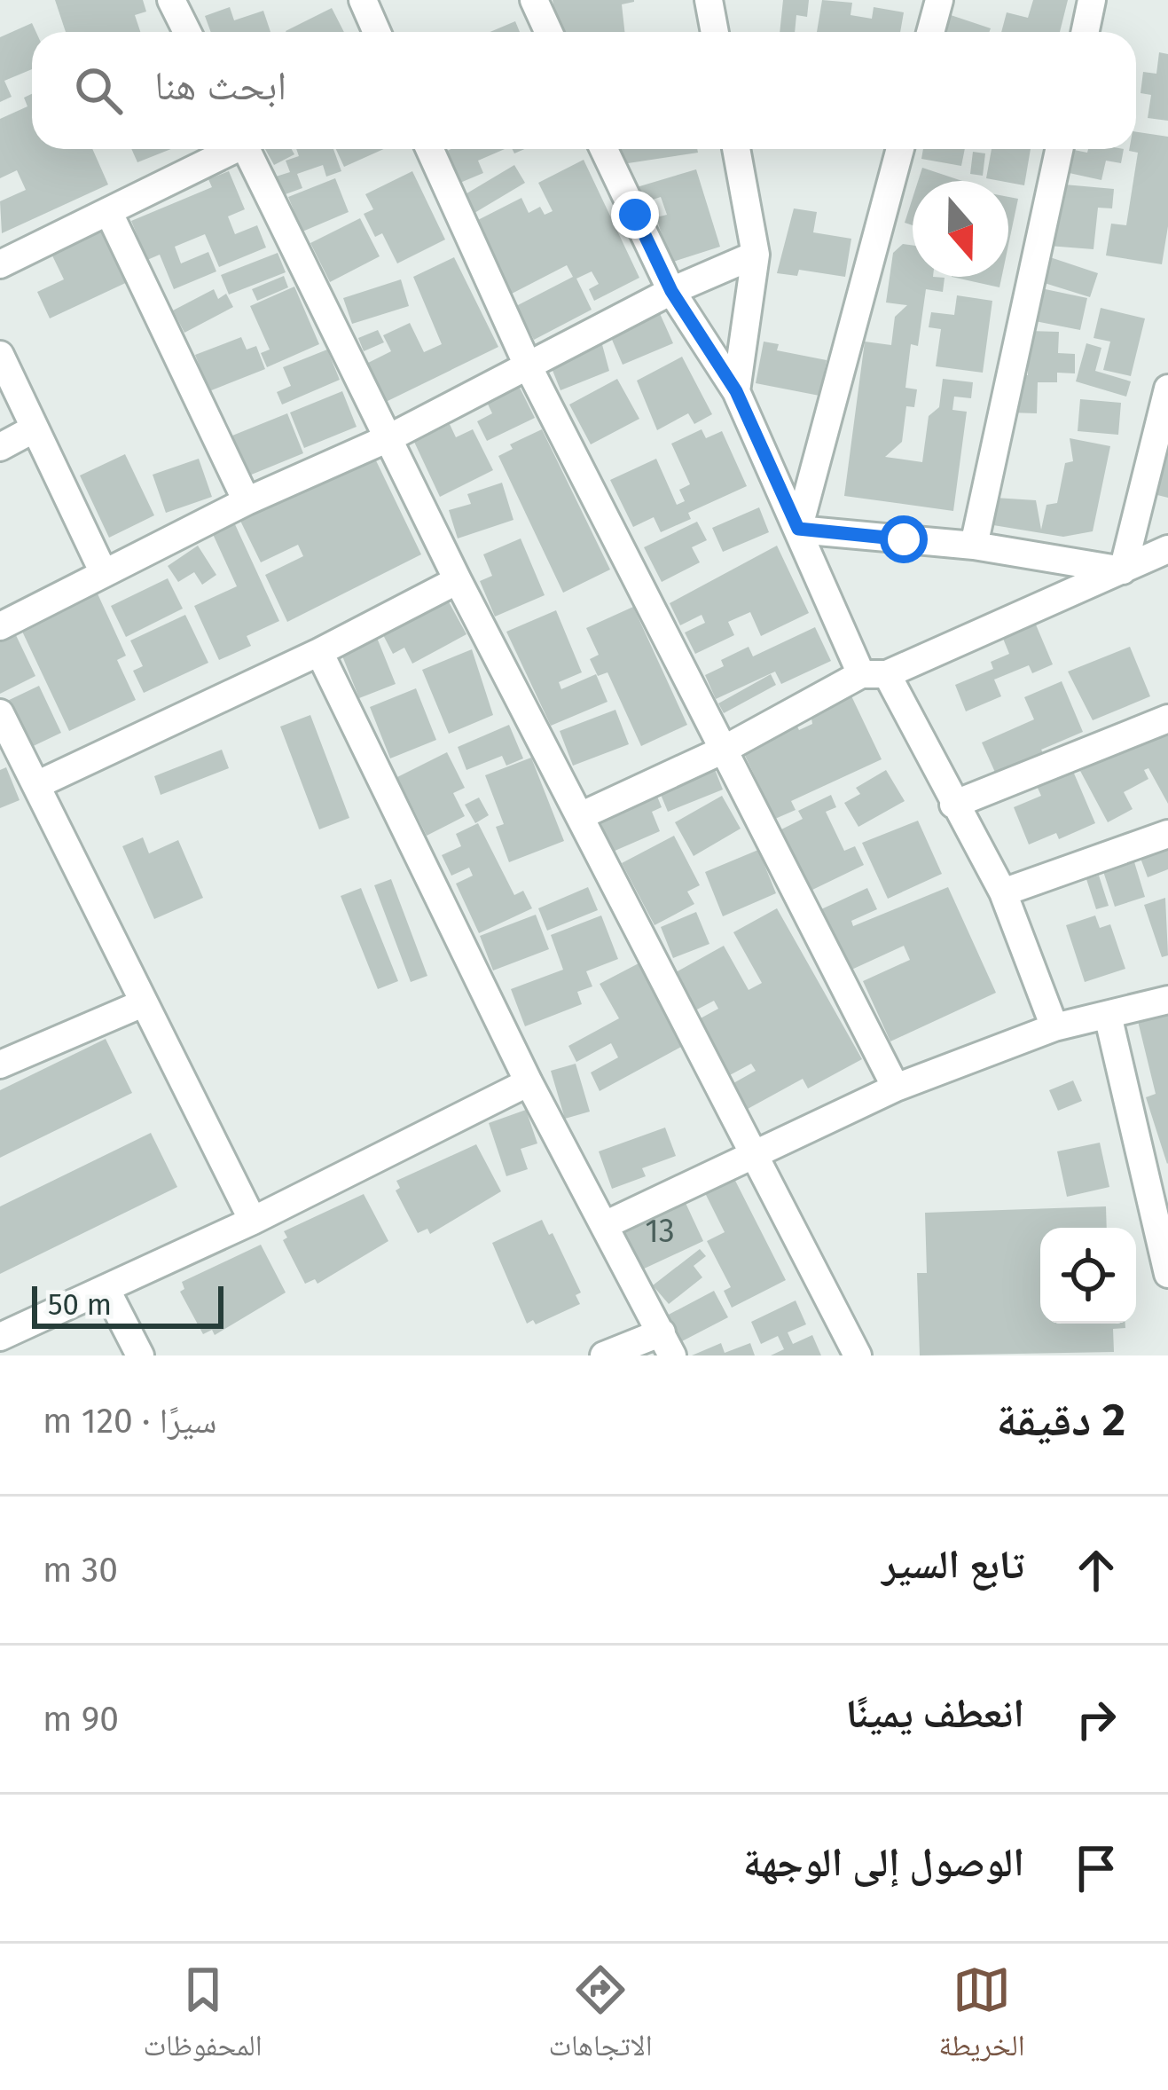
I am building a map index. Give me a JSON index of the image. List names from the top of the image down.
{
  "house_numbers": ["13"],
  "scale_bar": "50 m",
  "north": "bottom",
  "page": {
    "search": "ابحث هنا",
    "scale": "50 m",
    "heading": ["2 دقيقة", "سيرًا · 120 m"],
    "list": [
      ["تابع السير", "30 m"],
      ["انعطف يمينًا", "90 m"],
      "الوصول إلى الوجهة"
    ],
    "nav": ["الخريطة", "الاتجاهات", "المحفوظات"]
  }
}
